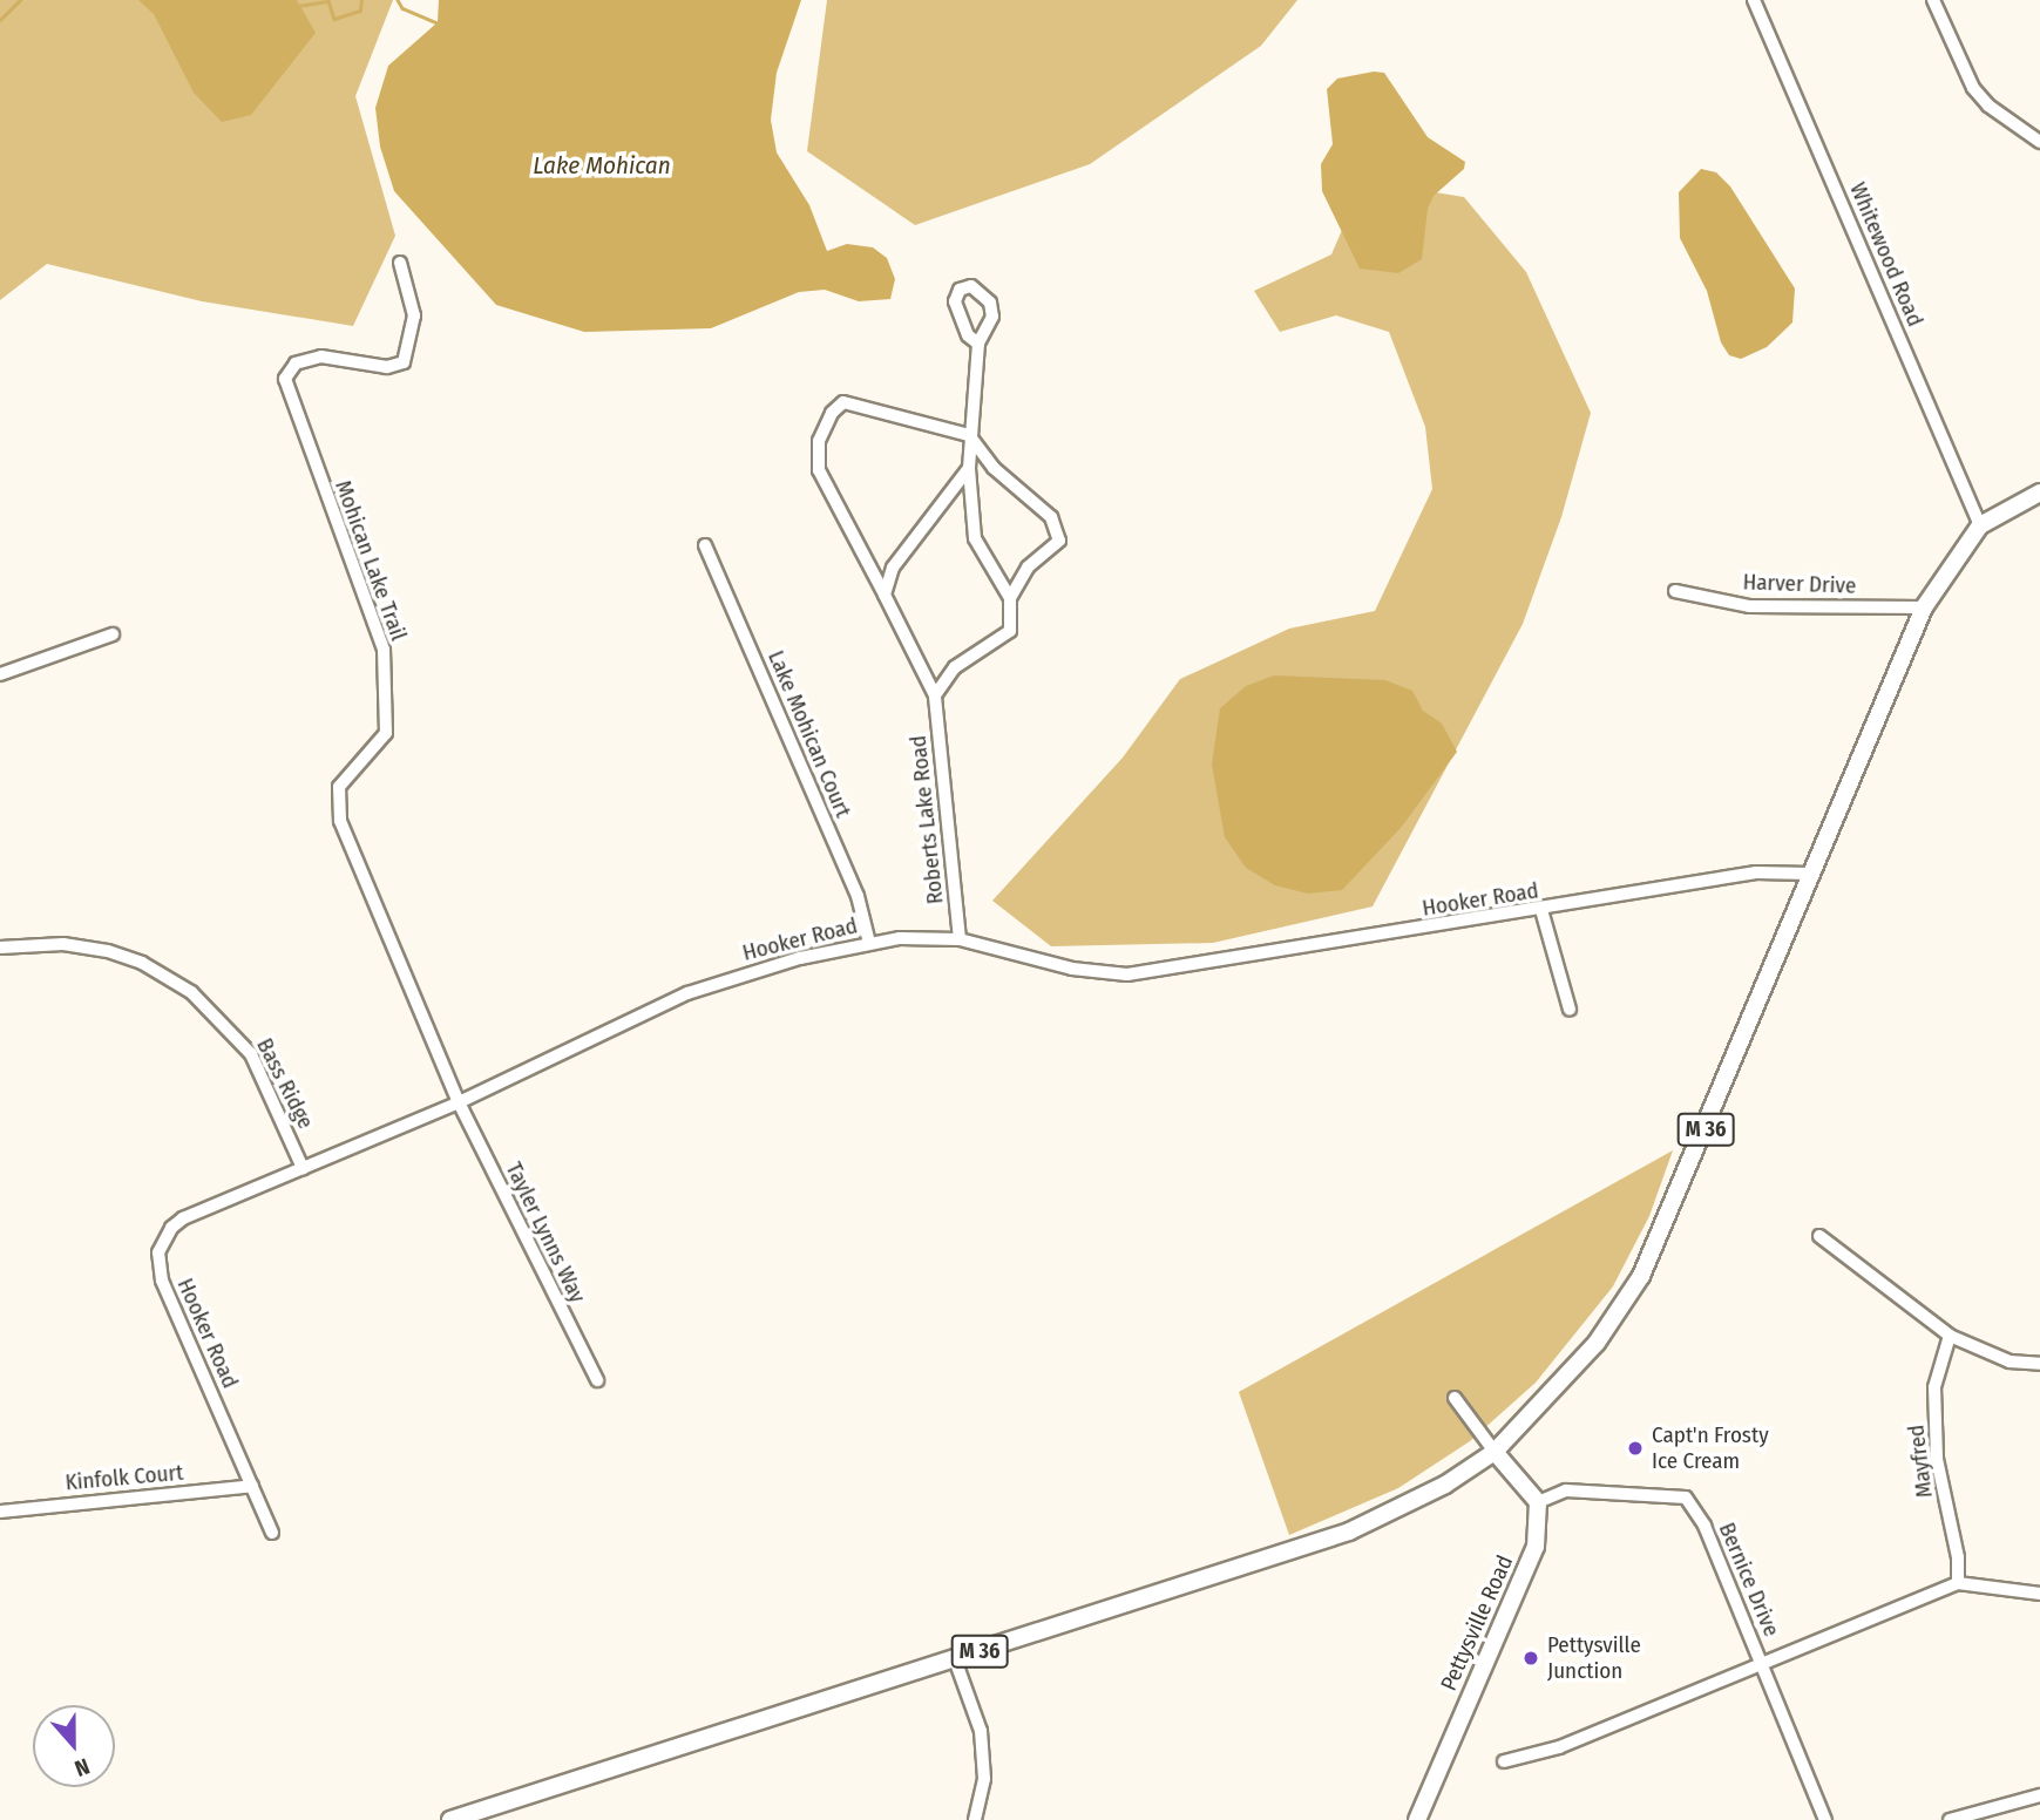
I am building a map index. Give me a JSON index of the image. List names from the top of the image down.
{
  "streets": {
    "main road": ["M 36", "Pettysville Road"],
    "street": [
      "Whitewood Road",
      "Mohican Lake Trail",
      "Harver Drive",
      "Lake Mohican Court",
      "Roberts Lake Road",
      "Hooker Road",
      "Bass Ridge",
      "Tayler Lynns Way",
      "Mayfred",
      "Kinfolk Court",
      "Bernice Drive"
    ]
  },
  "crossings": [
    ["Whitewood Road", "M 36"],
    ["Mohican Lake Trail", "Hooker Road"],
    ["Mohican Lake Trail", "Tayler Lynns Way"],
    ["Harver Drive", "M 36"],
    ["Lake Mohican Court", "Hooker Road"],
    ["Roberts Lake Road", "Hooker Road"],
    ["Hooker Road", "Bass Ridge"],
    ["Hooker Road", "M 36"],
    ["Hooker Road", "Tayler Lynns Way"],
    ["Hooker Road", "Kinfolk Court"],
    ["Bernice Drive", "Pettysville Road"]
  ],
  "water": ["Lake Mohican"],
  "places": ["Capt'n Frosty Ice Cream", "Pettysville Junction"],
  "north": "bottom"
}
